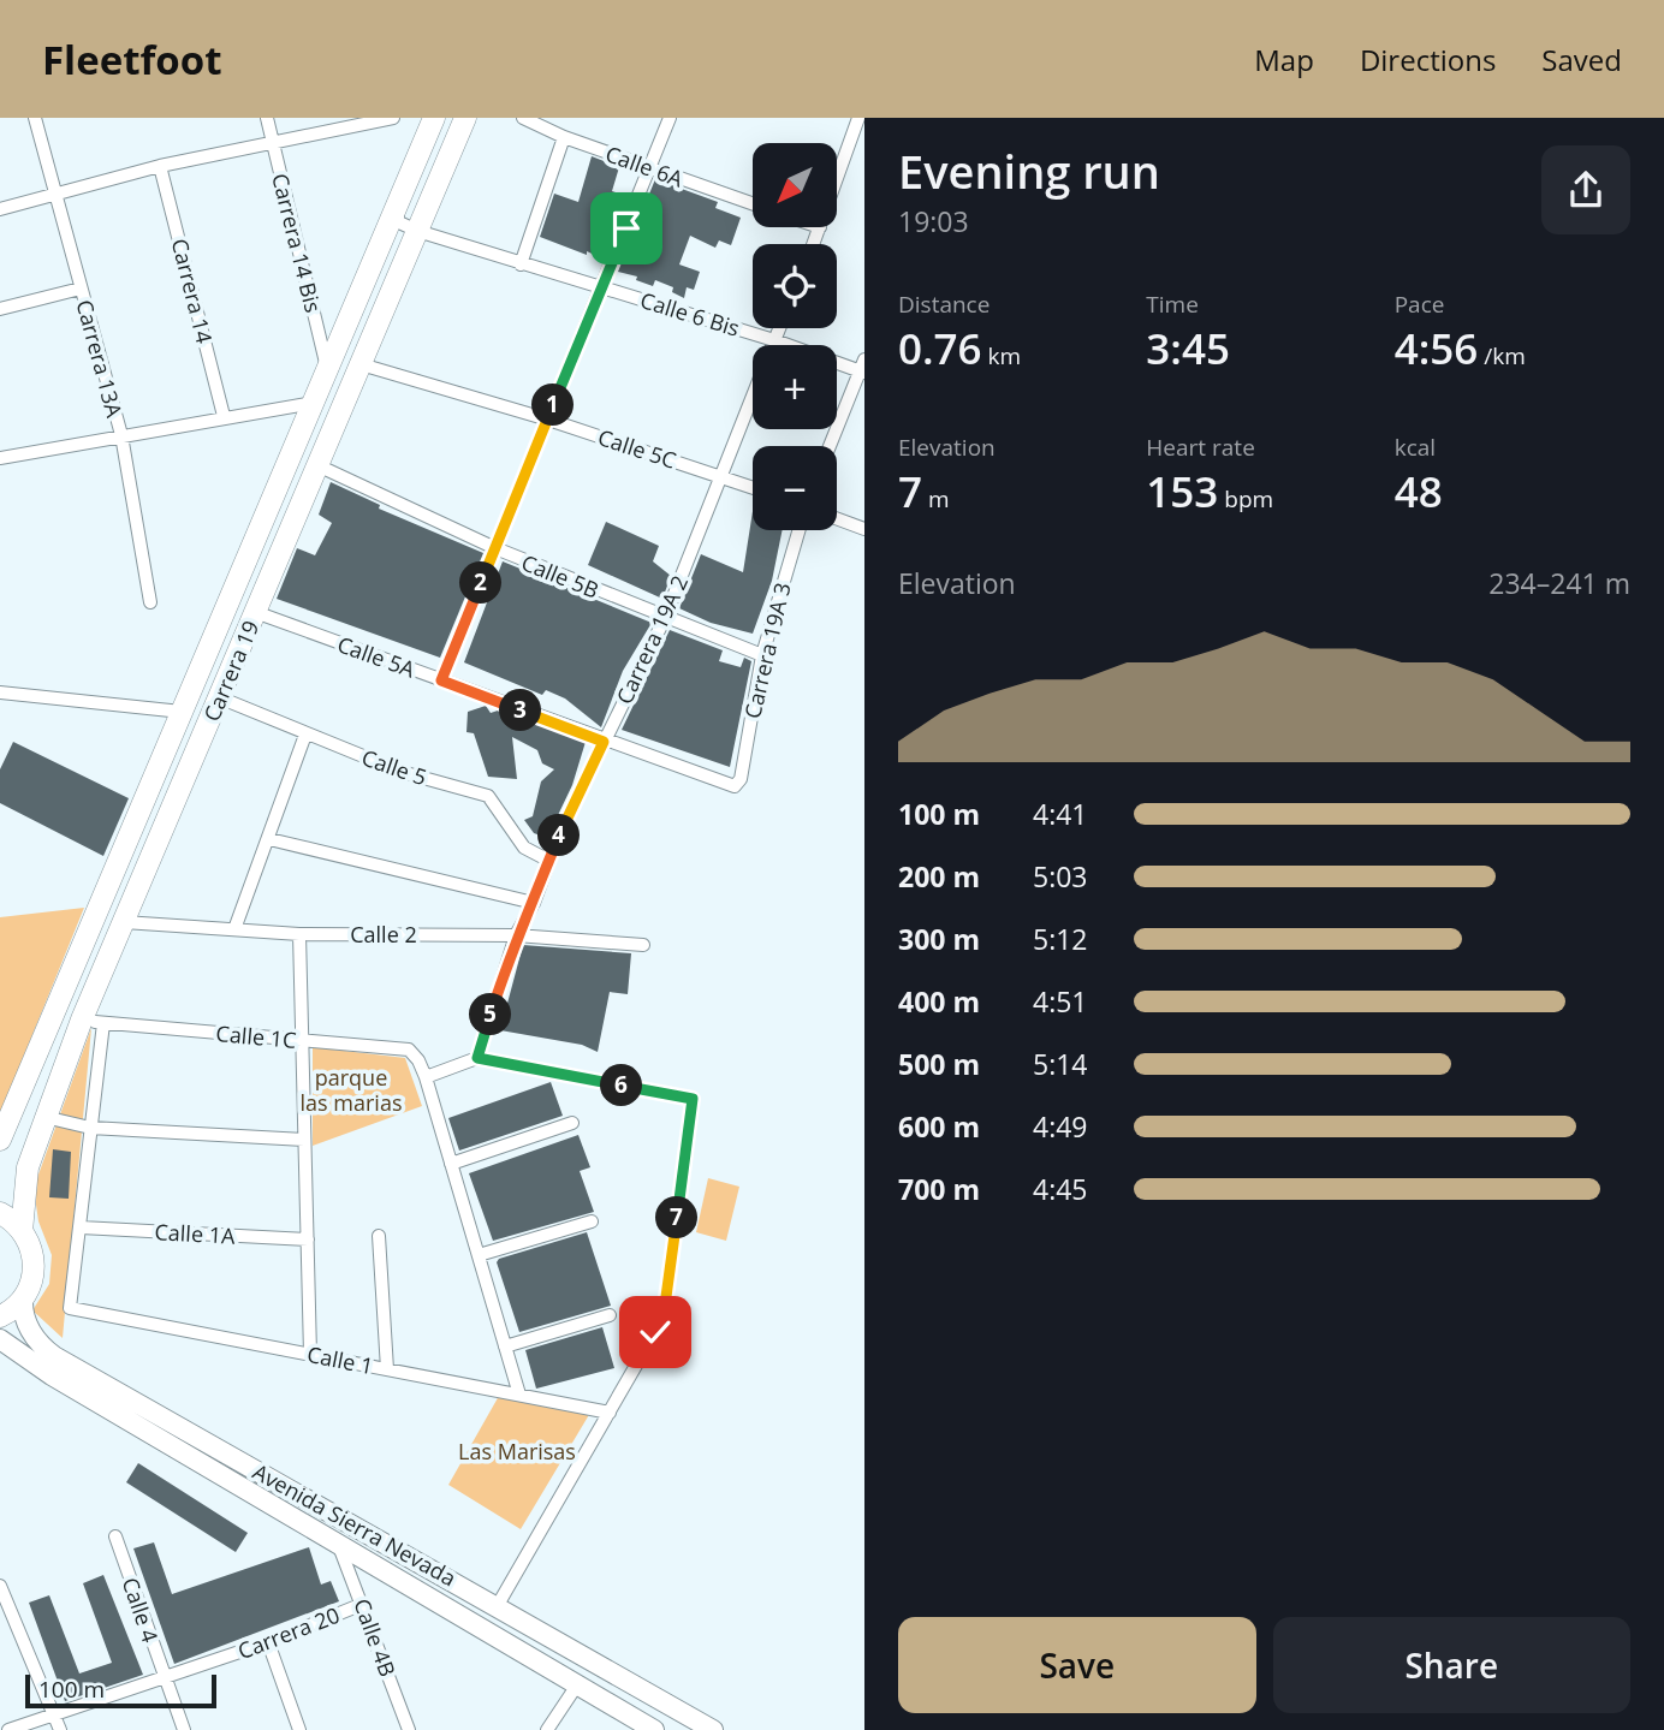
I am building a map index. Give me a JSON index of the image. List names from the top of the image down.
{
  "streets": {
    "highway": ["Carrera 19"],
    "main road": ["Avenida Sierra Nevada"],
    "street": [
      "Calle 6A",
      "Carrera 14 Bis",
      "Carrera 14",
      "Calle 6 Bis",
      "Carrera 13A",
      "Calle 5C",
      "Calle 5B",
      "Carrera 19A 2",
      "Carrera 19A 3",
      "Calle 5A",
      "Calle 5",
      "Calle 2",
      "Calle 1C",
      "Calle 1A",
      "Calle 1",
      "Calle 4",
      "Carrera 20",
      "Calle 4B"
    ]
  },
  "crossings": [
    ["Carrera 14 Bis", "Carrera 19"],
    ["Calle 6 Bis", "Carrera 19A 2"],
    ["Calle 6 Bis", "Carrera 19"],
    ["Calle 5C", "Carrera 19A 2"],
    ["Calle 5C", "Carrera 19"],
    ["Calle 5B", "Carrera 19A 2"],
    ["Calle 5B", "Carrera 19A 3"],
    ["Calle 5B", "Carrera 19"],
    ["Carrera 19A 2", "Calle 5A"],
    ["Carrera 19A 2", "Calle 5"],
    ["Carrera 19A 2", "Calle 2"],
    ["Carrera 19A 3", "Calle 5A"],
    ["Calle 5A", "Carrera 19"],
    ["Carrera 19", "Calle 5"],
    ["Carrera 19", "Calle 2"],
    ["Carrera 19", "Calle 1C"],
    ["Calle 1A", "Calle 1"],
    ["Avenida Sierra Nevada", "Calle 4B"],
    ["Calle 4", "Carrera 20"],
    ["Carrera 20", "Calle 4B"]
  ],
  "parks": ["parque las marias", "Las Marisas"],
  "scale_bar": "100 m",
  "north": "bottom left",
  "page": {
    "header": "Fleetfoot",
    "nav": ["Map", "Directions", "Saved"],
    "heading": ["Evening run", "19:03"],
    "map_buttons": ["+", "−"],
    "stats": [
      ["Distance", "0.76 km"],
      ["Time", "3:45"],
      ["Pace", "4:56 /km"],
      ["Elevation", "7 m"],
      ["Heart rate", "153 bpm"],
      ["kcal", "48"]
    ],
    "pins": [
      "1",
      "2",
      "3",
      "4",
      "5",
      "6",
      "7"
    ],
    "chart": ["Elevation", "234–241 m"],
    "list": [
      {
        "name": "100 m",
        "note": "4:41"
      },
      {
        "name": "200 m",
        "note": "5:03"
      },
      {
        "name": "300 m",
        "note": "5:12"
      },
      {
        "name": "400 m",
        "note": "4:51"
      },
      {
        "name": "500 m",
        "note": "5:14"
      },
      {
        "name": "600 m",
        "note": "4:49"
      },
      {
        "name": "700 m",
        "note": "4:45"
      }
    ],
    "buttons": ["Save", "Share"],
    "scale": "100 m"
  }
}
